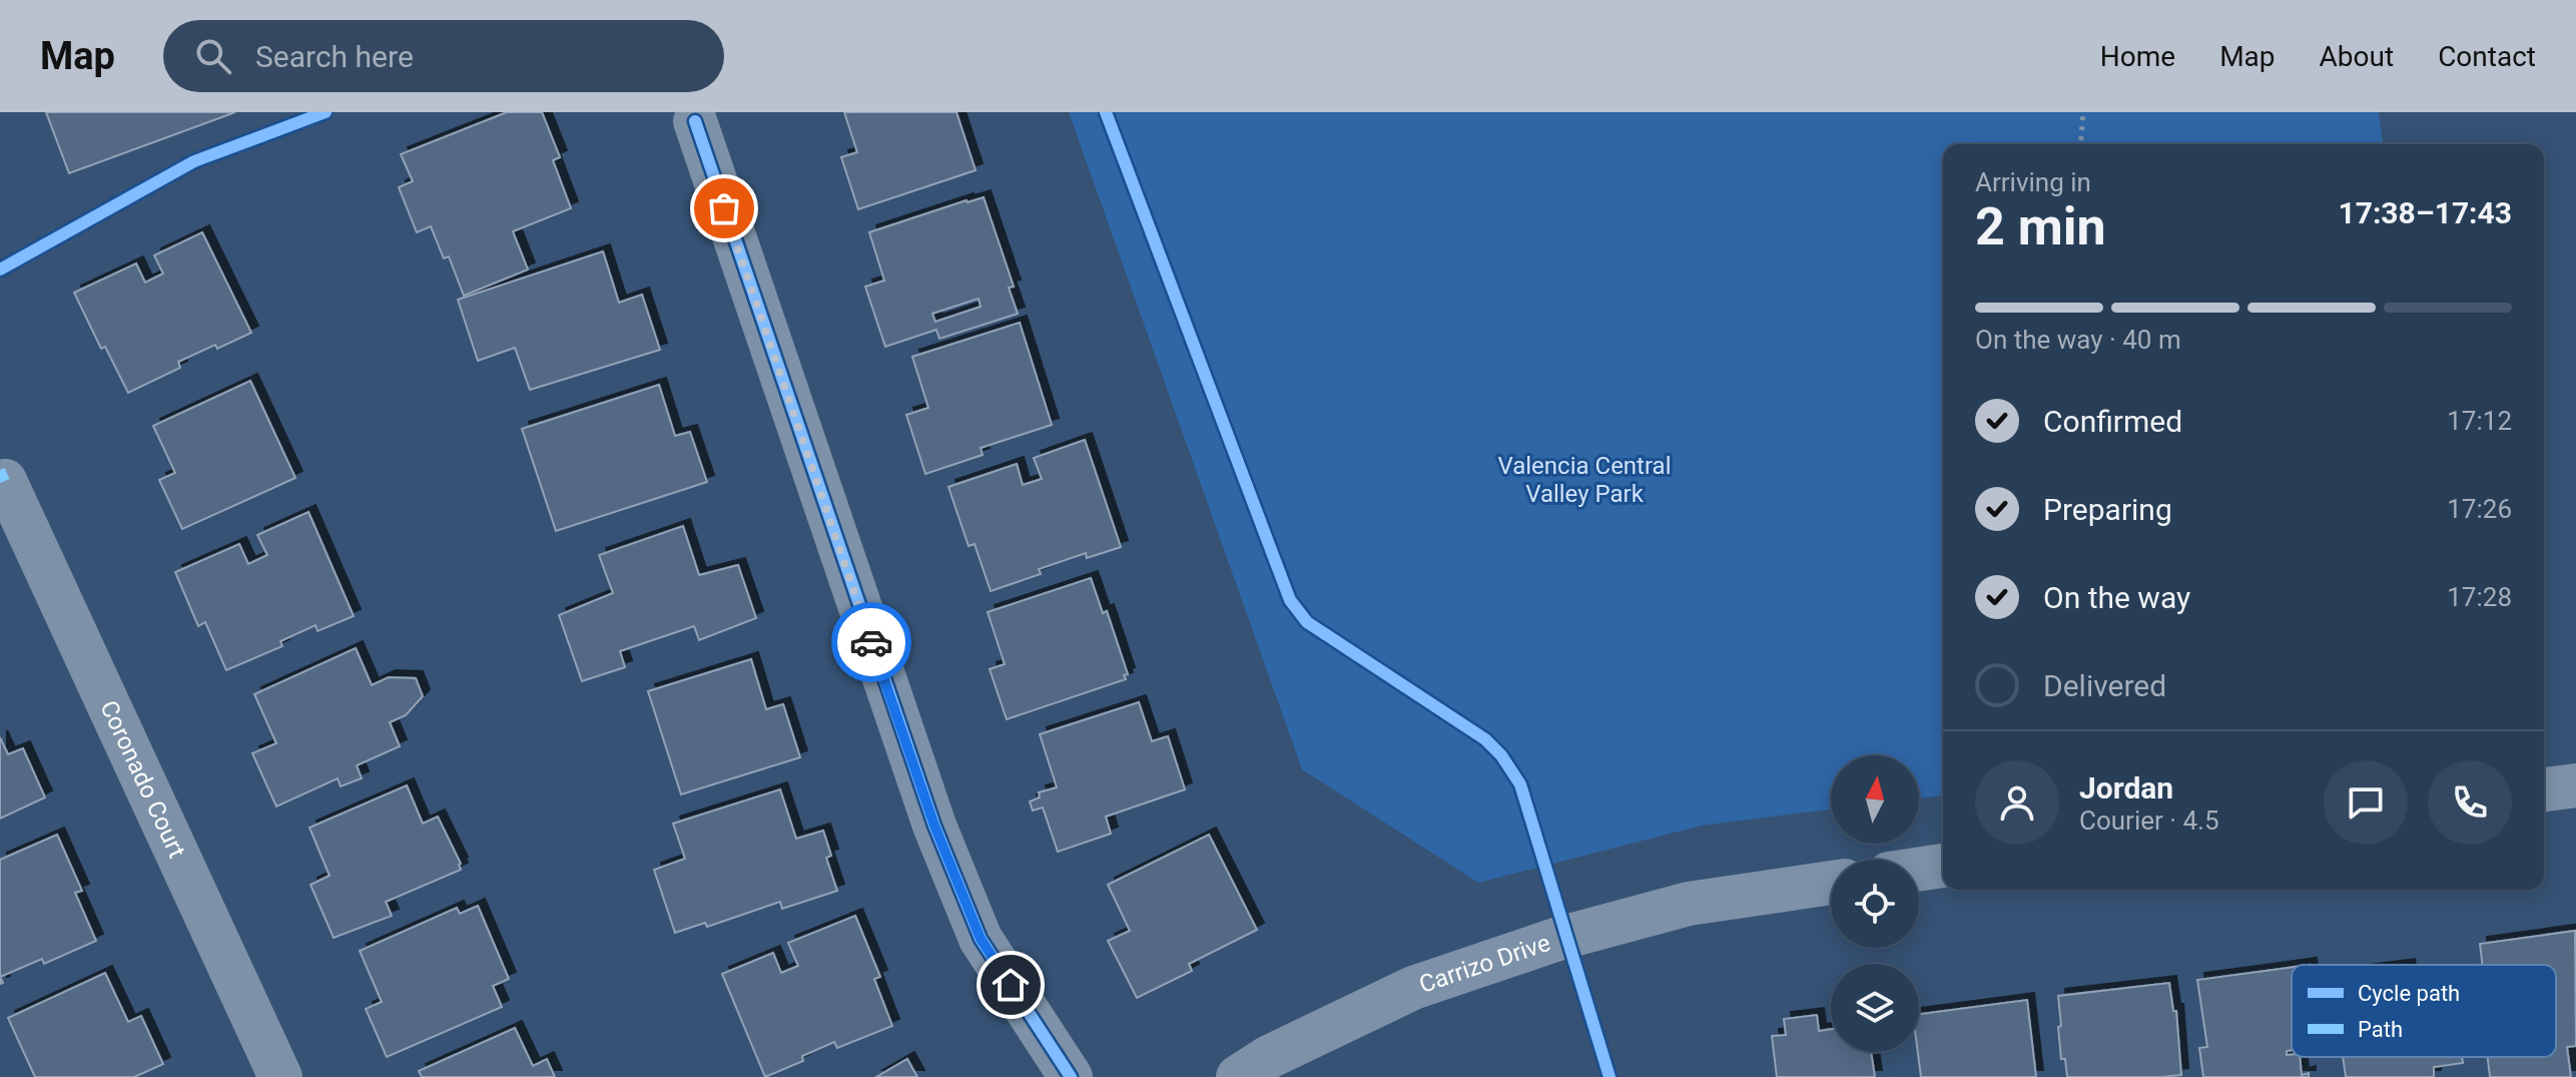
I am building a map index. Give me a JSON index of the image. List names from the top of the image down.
{
  "streets": {
    "street": ["Coronado Court", "Carrizo Drive"]
  },
  "parks": ["Valencia Central Valley Park"],
  "legend": ["Cycle path", "Path"],
  "north": "top",
  "page": {
    "header": "Map",
    "search": "Search here",
    "nav": [
      "Home",
      "Map",
      "About",
      "Contact"
    ],
    "heading": ["2 min", "Arriving in", "17:38–17:43"],
    "panel": ["Jordan", "Courier · 4.5"],
    "bar": "On the way · 40 m",
    "list": [
      ["Confirmed", "17:12"],
      ["Preparing", "17:26"],
      ["On the way", "17:28"],
      "Delivered"
    ]
  }
}
